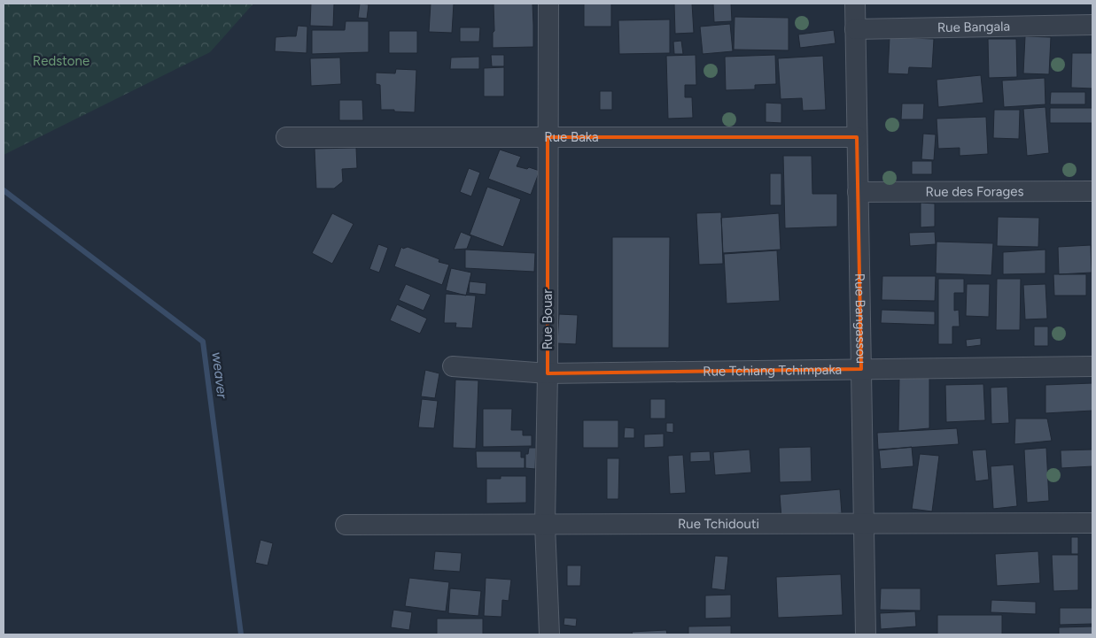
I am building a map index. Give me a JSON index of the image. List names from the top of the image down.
{
  "streets": {
    "street": [
      "Rue Bangala",
      "Rue Baka",
      "Rue des Forages",
      "Rue Bouar",
      "Rue Bangassou",
      "Rue Tchiang Tchimpaka",
      "Rue Tchidouti"
    ]
  },
  "crossings": [
    ["Rue Bangala", "Rue Bangassou"],
    ["Rue Baka", "Rue Bouar"],
    ["Rue Baka", "Rue Bangassou"],
    ["Rue des Forages", "Rue Bangassou"],
    ["Rue Bouar", "Rue Tchiang Tchimpaka"],
    ["Rue Bouar", "Rue Tchidouti"],
    ["Rue Bangassou", "Rue Tchiang Tchimpaka"],
    ["Rue Bangassou", "Rue Tchidouti"]
  ],
  "water": ["weaver"],
  "parks": ["Redstone"]
}
